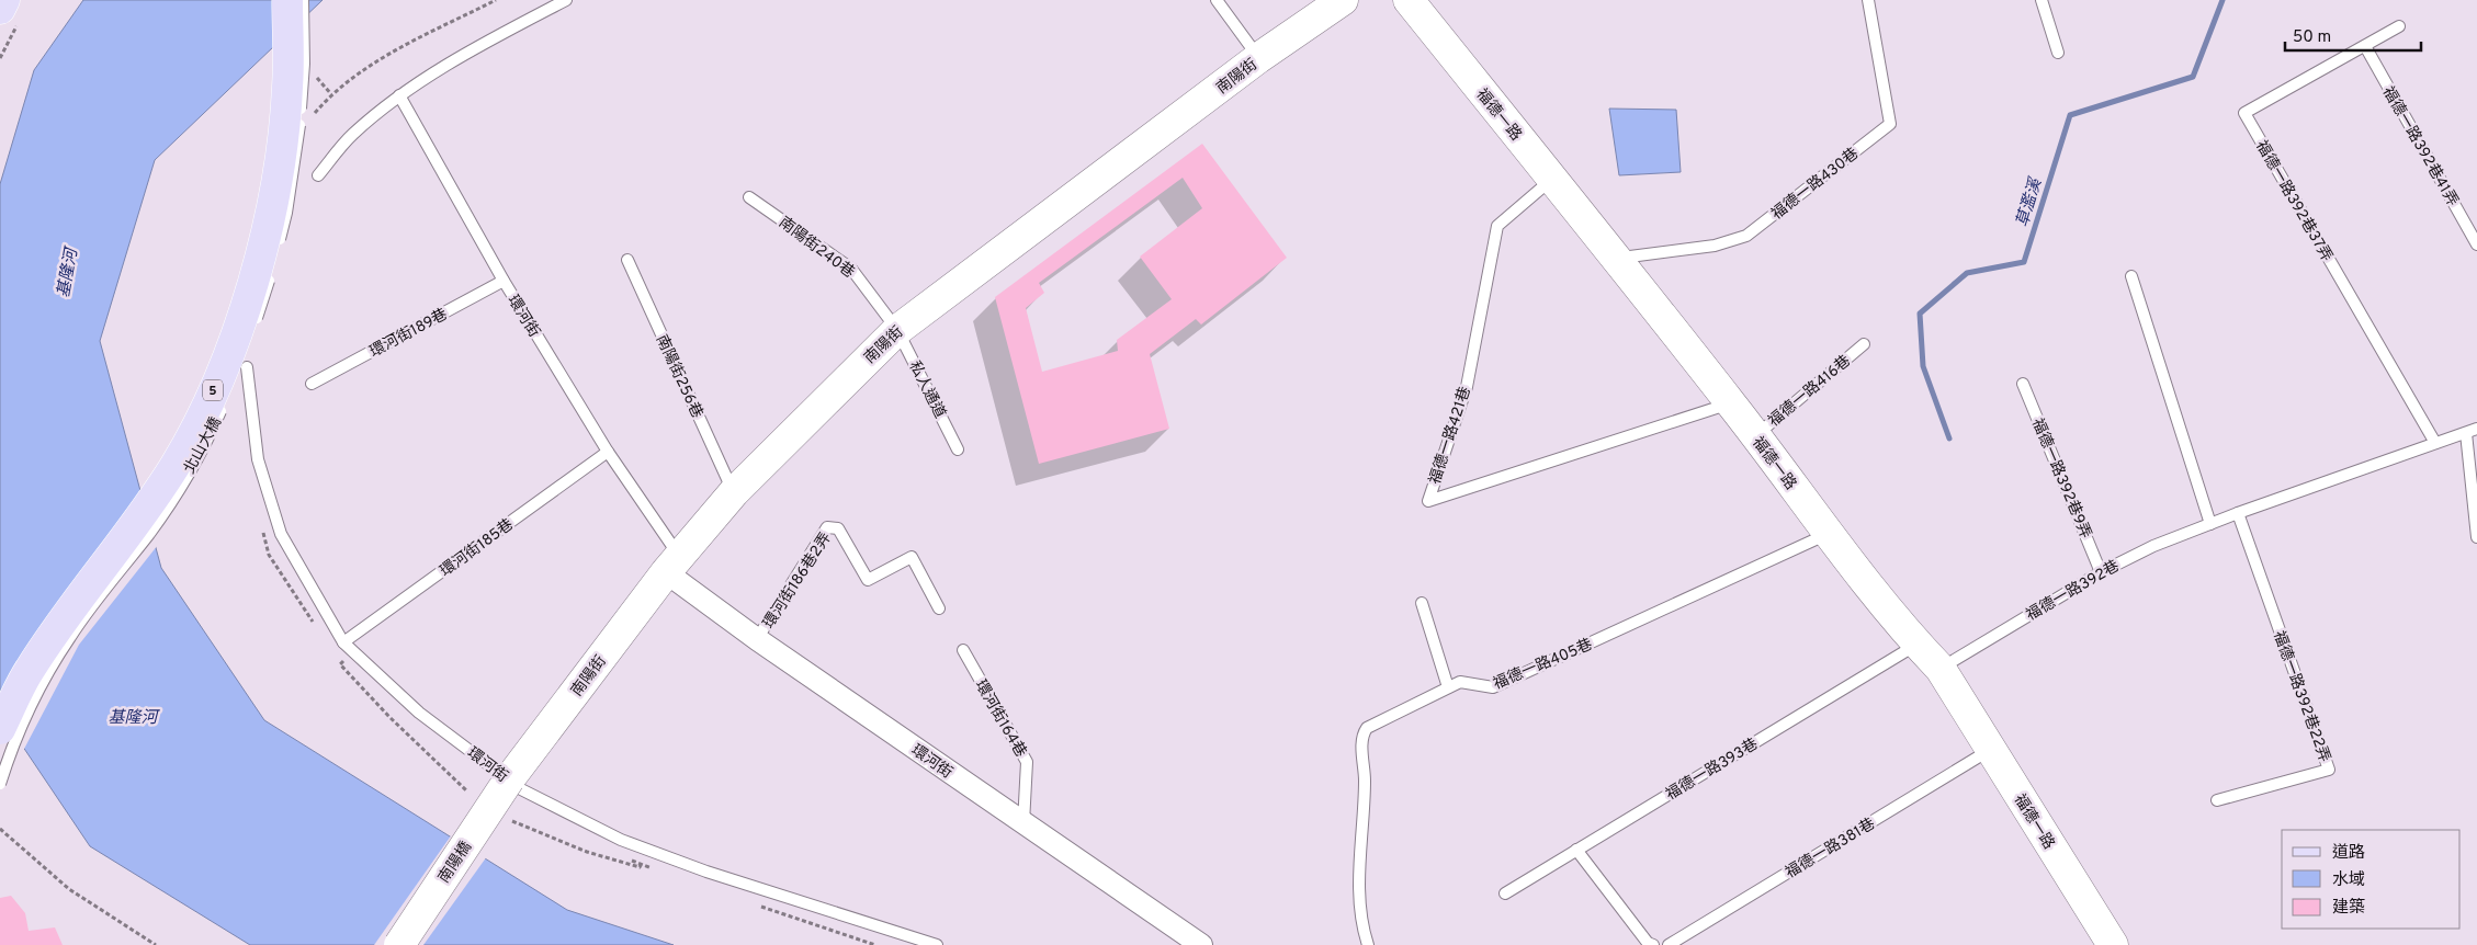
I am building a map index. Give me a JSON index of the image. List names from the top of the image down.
{
  "streets": {
    "main road": ["5", "北山大橋"],
    "street": [
      "南陽街",
      "福德一路",
      "環河街",
      "南陽橋"
    ],
    "lane": [
      "福德一路392巷41弄",
      "福德一路430巷",
      "福德一路392巷37弄",
      "南陽街240巷",
      "環河街189巷",
      "南陽街256巷",
      "私人通道",
      "福德一路416巷",
      "福德一路421巷",
      "福德一路392巷9弄",
      "環河街185巷",
      "環河街186巷2弄",
      "福德一路392巷",
      "福德一路405巷",
      "福德一路392巷22弄",
      "環河街164巷",
      "福德一路393巷",
      "福德一路381巷"
    ]
  },
  "crossings": [
    ["南陽街", "南陽街240巷"],
    ["南陽街", "環河街"],
    ["南陽街", "南陽街256巷"],
    ["南陽街", "私人通道"],
    ["南陽街", "南陽橋"],
    ["福德一路", "福德一路430巷"],
    ["福德一路", "福德一路416巷"],
    ["福德一路", "福德一路421巷"],
    ["福德一路", "福德一路392巷"],
    ["福德一路", "福德一路405巷"],
    ["福德一路", "福德一路393巷"],
    ["福德一路", "福德一路381巷"],
    ["福德一路392巷41弄", "福德一路392巷37弄"],
    ["福德一路392巷37弄", "福德一路392巷"],
    ["南陽街240巷", "私人通道"],
    ["環河街", "環河街189巷"],
    ["環河街", "環河街185巷"],
    ["環河街", "環河街186巷2弄"],
    ["環河街", "環河街164巷"],
    ["環河街", "南陽橋"],
    ["福德一路392巷9弄", "福德一路392巷"],
    ["福德一路392巷", "福德一路392巷22弄"]
  ],
  "water": ["草濫溪", "基隆河"],
  "legend": ["道路", "水域", "建築"],
  "scale_bar": "50 m"
}
